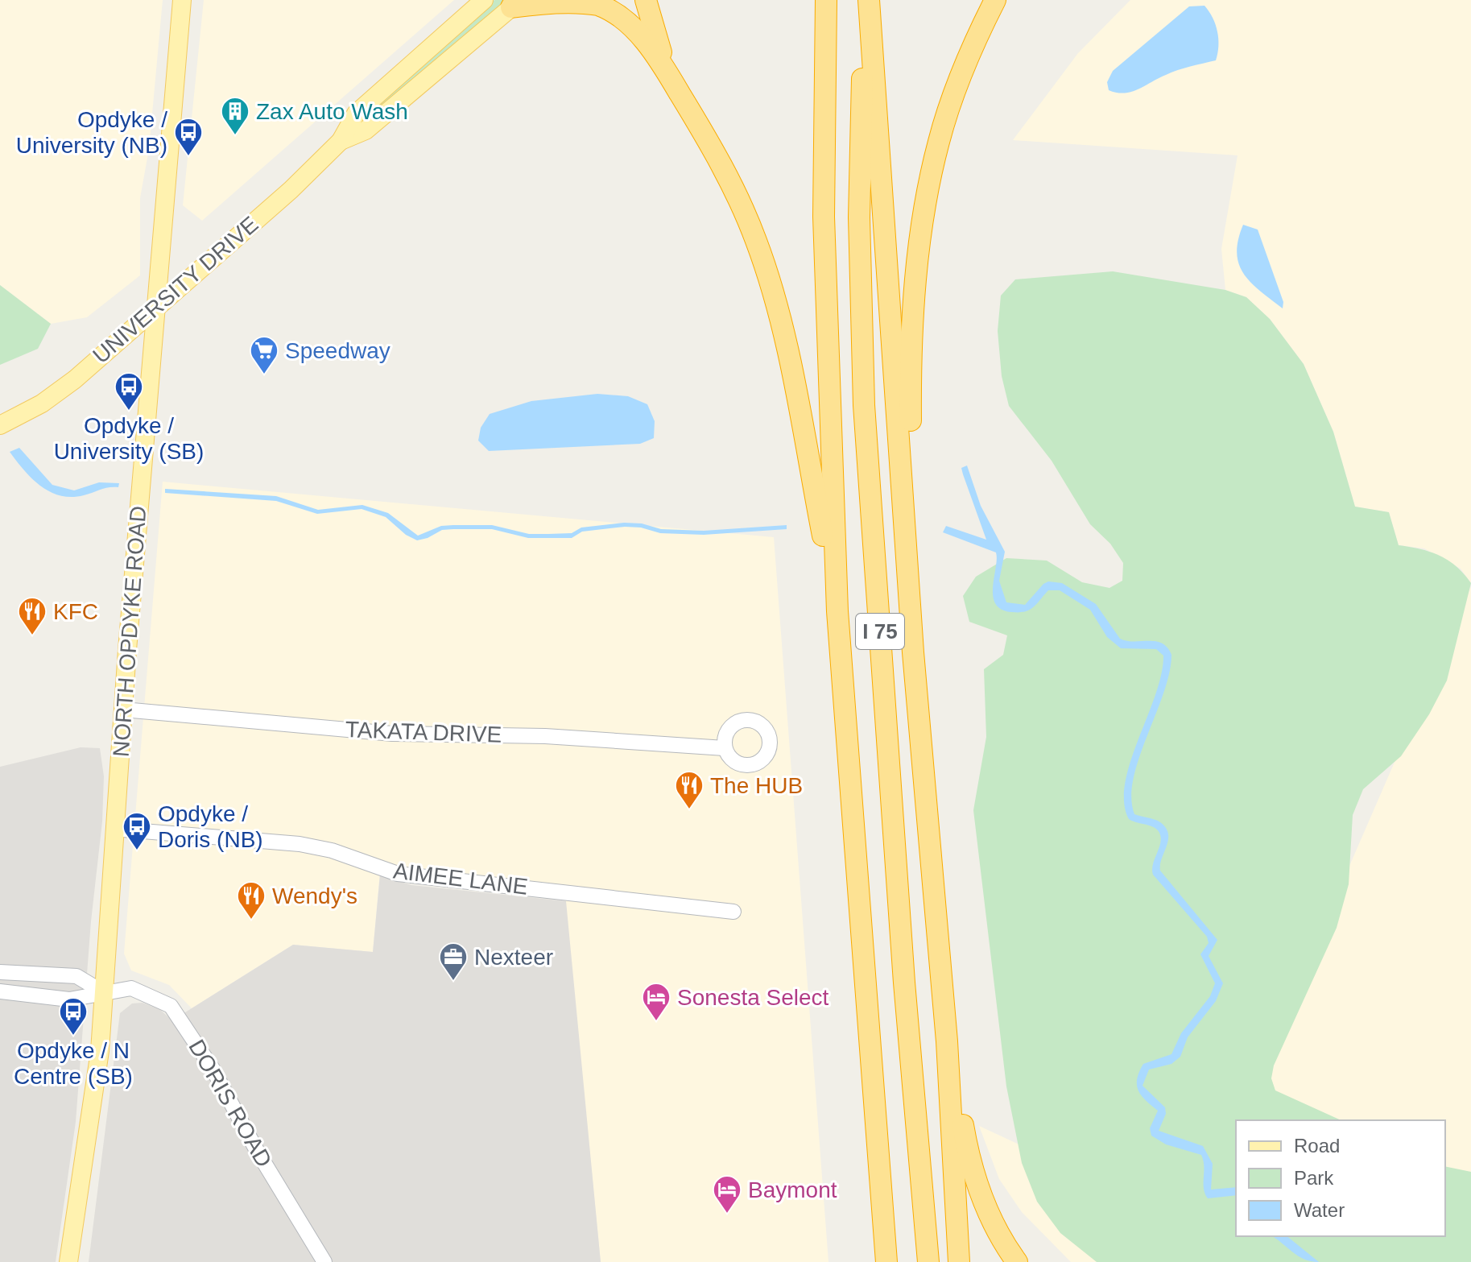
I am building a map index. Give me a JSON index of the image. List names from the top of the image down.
{
  "streets": {
    "highway": ["I 75"],
    "main road": ["UNIVERSITY DRIVE", "NORTH OPDYKE ROAD"],
    "street": ["TAKATA DRIVE", "AIMEE LANE", "DORIS ROAD"]
  },
  "crossings": [
    ["UNIVERSITY DRIVE", "NORTH OPDYKE ROAD"],
    ["NORTH OPDYKE ROAD", "TAKATA DRIVE"],
    ["NORTH OPDYKE ROAD", "AIMEE LANE"],
    ["NORTH OPDYKE ROAD", "DORIS ROAD"]
  ],
  "places": {
    "building": ["Zax Auto Wash"],
    "bus stop": [
      "Opdyke / University (NB)",
      "Opdyke / University (SB)",
      "Opdyke / Doris (NB)",
      "Opdyke / N Centre (SB)"
    ],
    "supermarket": ["Speedway"],
    "restaurant": ["KFC", "The HUB", "Wendy's"],
    "office": ["Nexteer"],
    "hotel": ["Sonesta Select", "Baymont"]
  },
  "legend": ["Road", "Park", "Water"]
}
